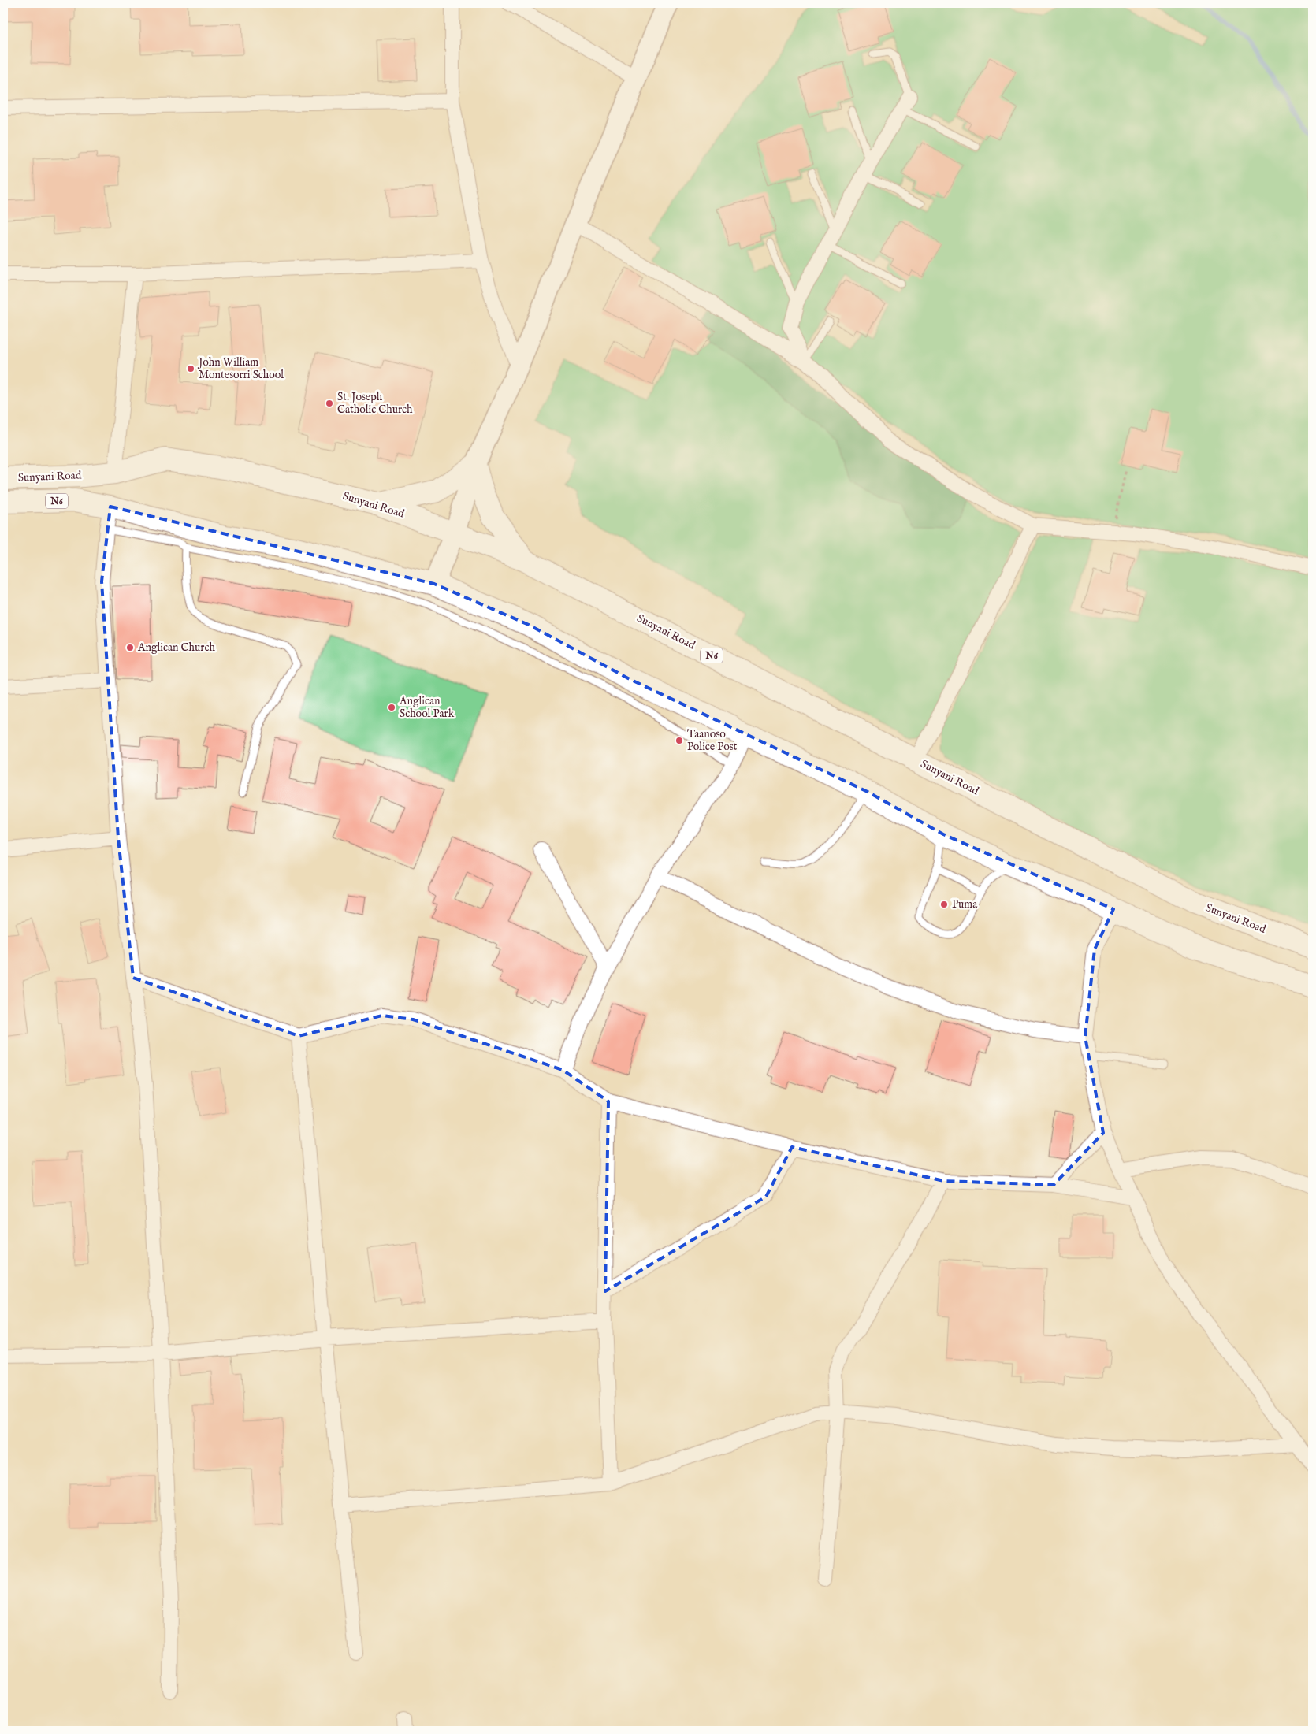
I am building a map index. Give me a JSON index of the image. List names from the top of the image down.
{
  "streets": {
    "main road": ["Sunyani Road", "N6"]
  },
  "places": [
    "John William Montesorri School",
    "St. Joseph Catholic Church",
    "Anglican Church",
    "Anglican School Park",
    "Taanoso Police Post",
    "Puma"
  ]
}
